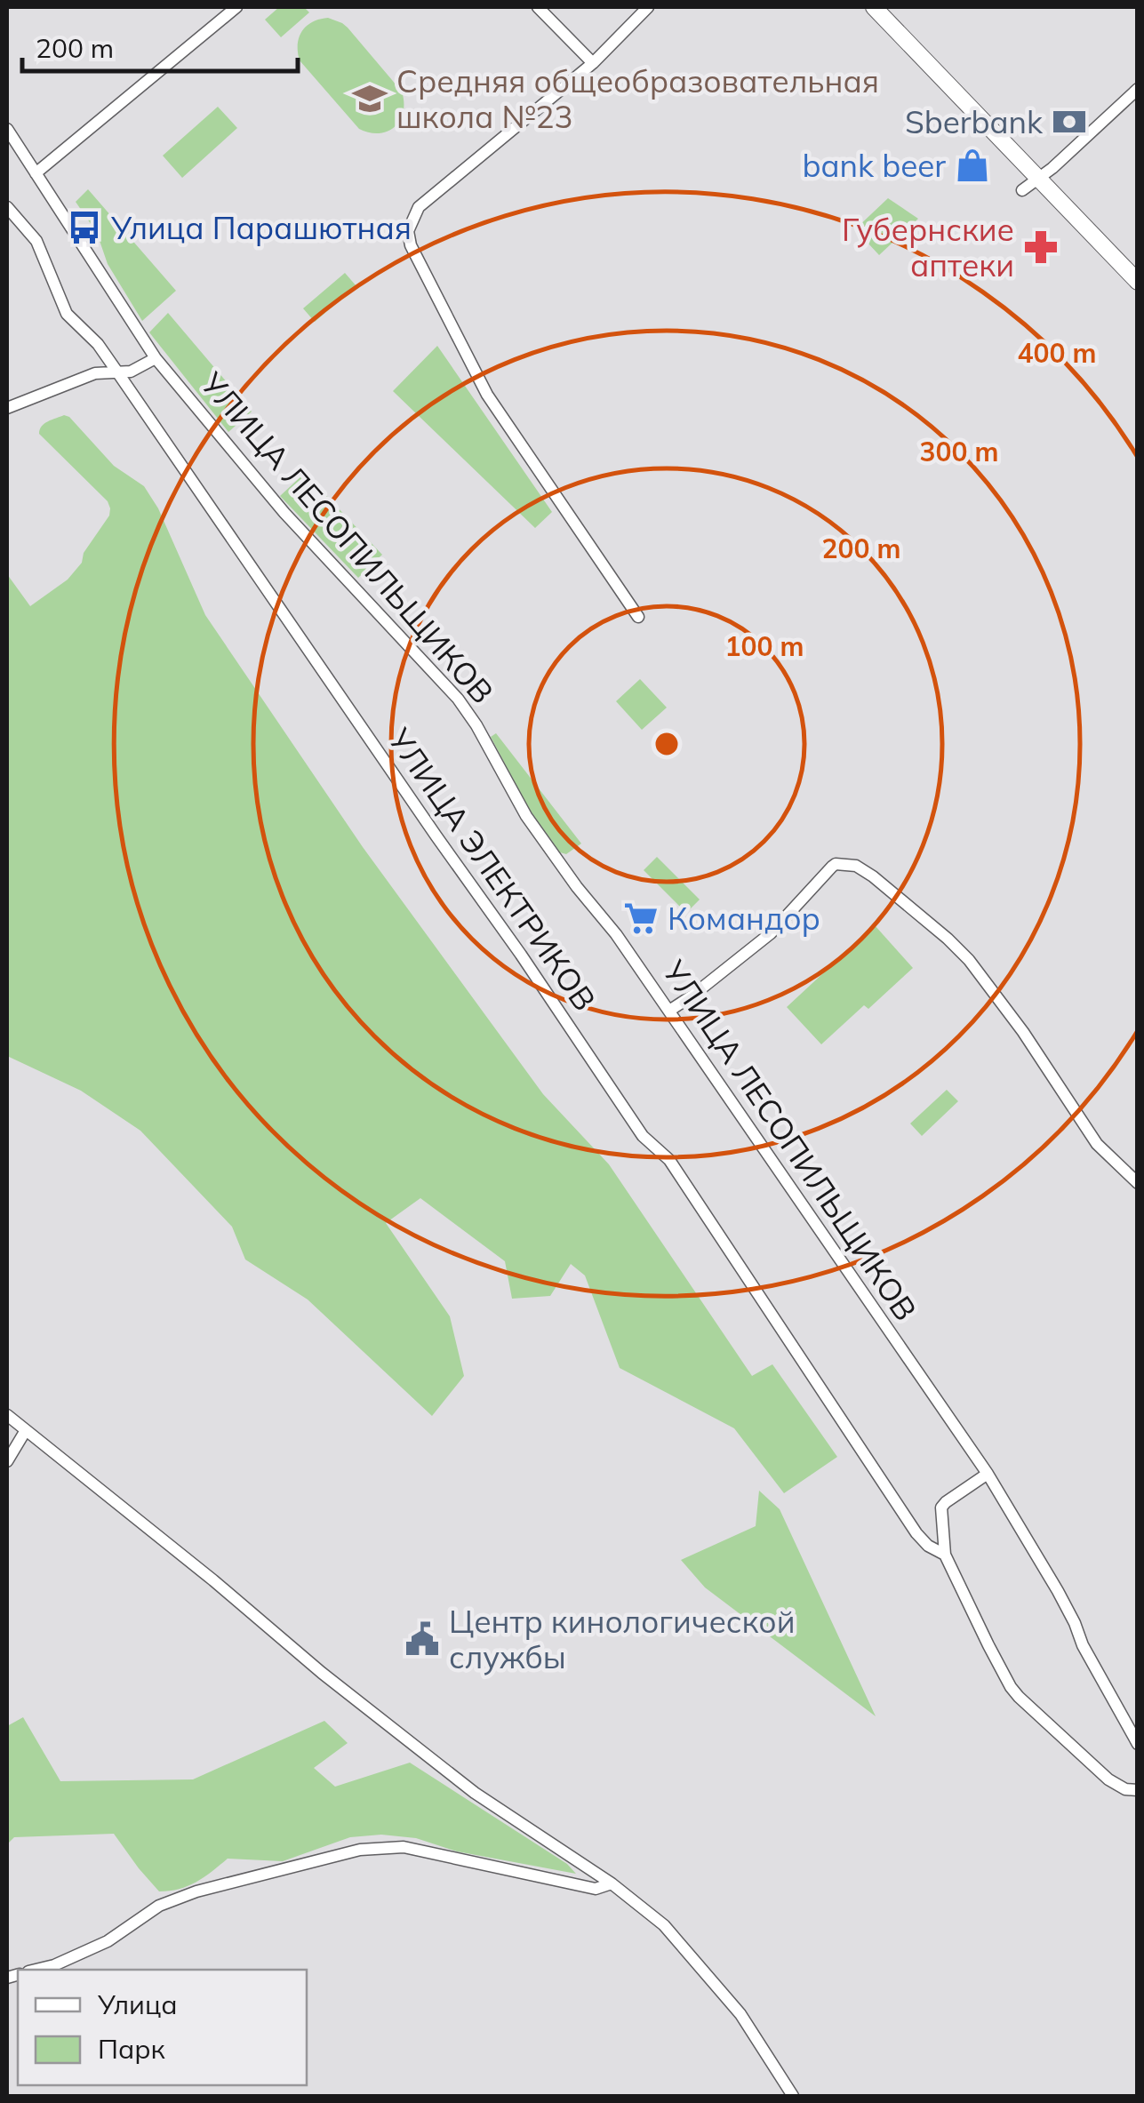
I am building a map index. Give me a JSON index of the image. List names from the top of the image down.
{
  "streets": {
    "street": ["УЛИЦА ЛЕСОПИЛЬЩИКОВ", "УЛИЦА ЭЛЕКТРИКОВ"]
  },
  "places": {
    "school or university": ["Средняя общеобразовательная школа №23"],
    "bank": ["Sberbank"],
    "shop": ["bank beer"],
    "bus stop": ["Улица Парашютная"],
    "pharmacy": ["Губернские аптеки"],
    "supermarket": ["Командор"],
    "public building": ["Центр кинологической службы"]
  },
  "legend": ["Улица", "Парк"],
  "scale_bar": "200 m",
  "rings": [
    "400 m",
    "300 m",
    "200 m",
    "100 m"
  ]
}
